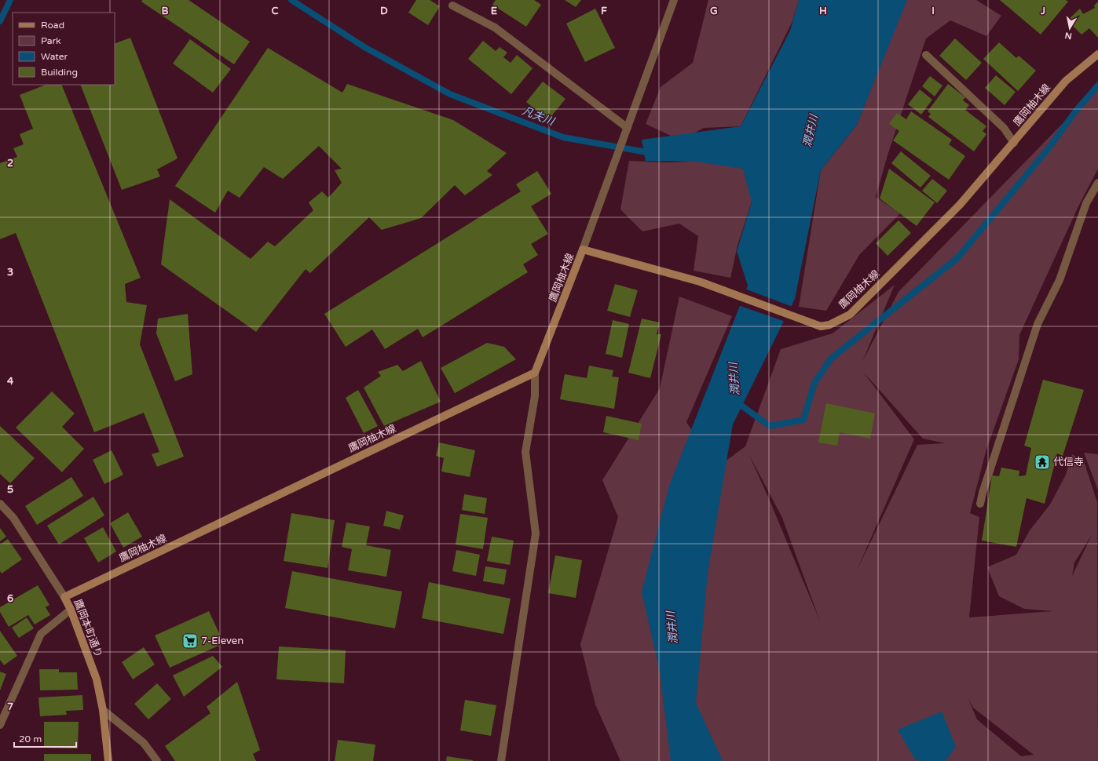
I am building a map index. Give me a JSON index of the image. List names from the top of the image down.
{
  "streets": {
    "main road": ["鷹岡柚木線", "鷹岡本町通り"]
  },
  "crossings": [
    ["鷹岡柚木線", "鷹岡本町通り"]
  ],
  "water": ["凡夫川", "潤井川"],
  "places": {
    "temple": ["代信寺"],
    "supermarket": ["7-Eleven"]
  },
  "legend": [
    "Road",
    "Park",
    "Water",
    "Building"
  ],
  "scale_bar": "20 m",
  "north": "bottom",
  "grid": {
    "columns": [
      "B",
      "C",
      "D",
      "E",
      "F",
      "G",
      "H",
      "I",
      "J"
    ],
    "rows": [
      "2",
      "3",
      "4",
      "5",
      "6",
      "7"
    ]
  }
}
